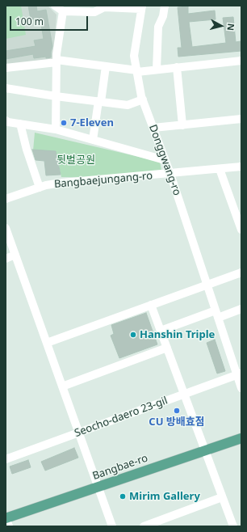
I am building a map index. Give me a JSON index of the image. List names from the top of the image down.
{
  "streets": {
    "main road": ["Bangbae-ro"],
    "street": ["Donggwang-ro", "Bangbaejungang-ro", "Seocho-daero 23-gil"]
  },
  "crossings": [
    ["Donggwang-ro", "Bangbaejungang-ro"],
    ["Donggwang-ro", "Seocho-daero 23-gil"]
  ],
  "parks": ["뒷벌공원"],
  "places": [
    "7-Eleven",
    "Hanshin Triple",
    "CU 방배효점",
    "Mirim Gallery"
  ],
  "scale_bar": "100 m",
  "north": "right"
}
